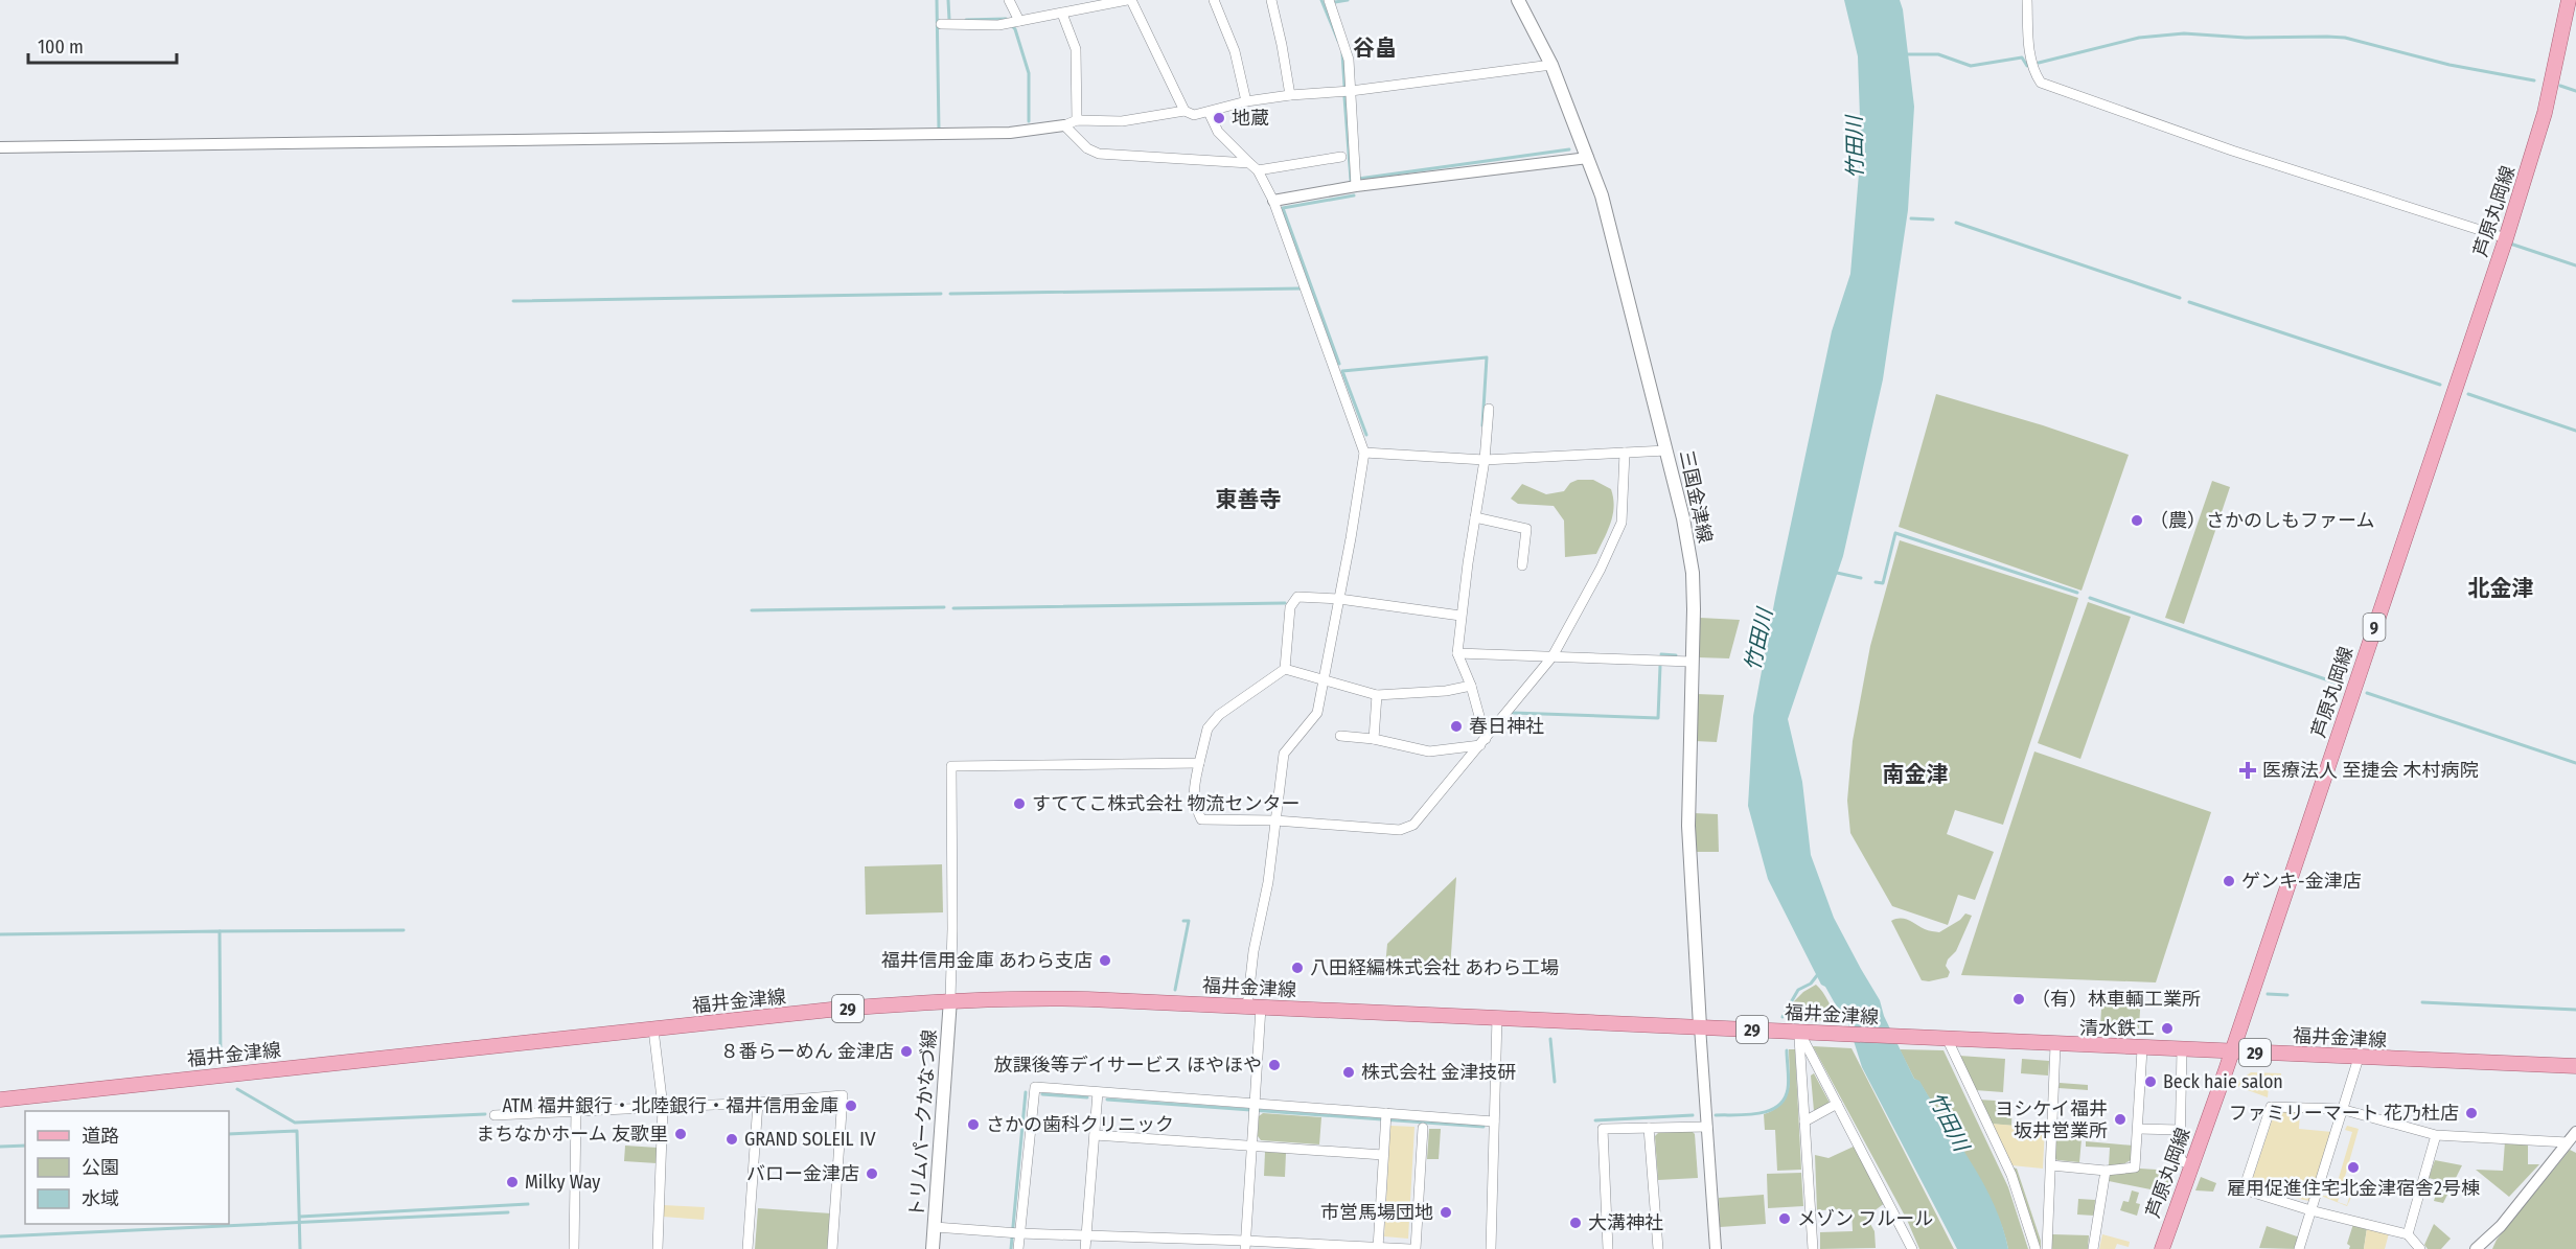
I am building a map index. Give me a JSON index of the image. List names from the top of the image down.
{
  "streets": {
    "main road": [
      "芦原丸岡線",
      "三国金津線",
      "9",
      "福井金津線",
      "29",
      "トリムパークかなづ線"
    ]
  },
  "crossings": [
    ["芦原丸岡線", "福井金津線"],
    ["三国金津線", "福井金津線"],
    ["福井金津線", "トリムパークかなづ線"]
  ],
  "districts": [
    "谷畠",
    "東善寺",
    "北金津",
    "南金津"
  ],
  "water": ["竹田川"],
  "places": {
    "other": [
      "地蔵",
      "（農）さかのしもファーム",
      "春日神社",
      "すててこ株式会社 物流センター",
      "ゲンキ-金津店",
      "福井信用金庫 あわら支店",
      "八田経編株式会社 あわら工場",
      "（有）林車輌工業所",
      "清水鉄工",
      "８番らーめん 金津店",
      "放課後等デイサービス ほやほや",
      "株式会社 金津技研",
      "Beck haie salon",
      "ATM 福井銀行・北陸銀行・福井信用金庫",
      "ファミリーマート 花乃杜店",
      "ヨシケイ福井 坂井営業所",
      "さかの歯科クリニック",
      "まちなかホーム 友歌里",
      "GRAND SOLEIL Ⅳ",
      "雇用促進住宅北金津宿舎2号棟",
      "バロー金津店",
      "Milky Way",
      "市営馬場団地",
      "メゾン フルール",
      "大溝神社"
    ],
    "health": ["医療法人 至捷会 木村病院"]
  },
  "legend": ["道路", "公園", "水域"],
  "scale_bar": "100 m"
}
